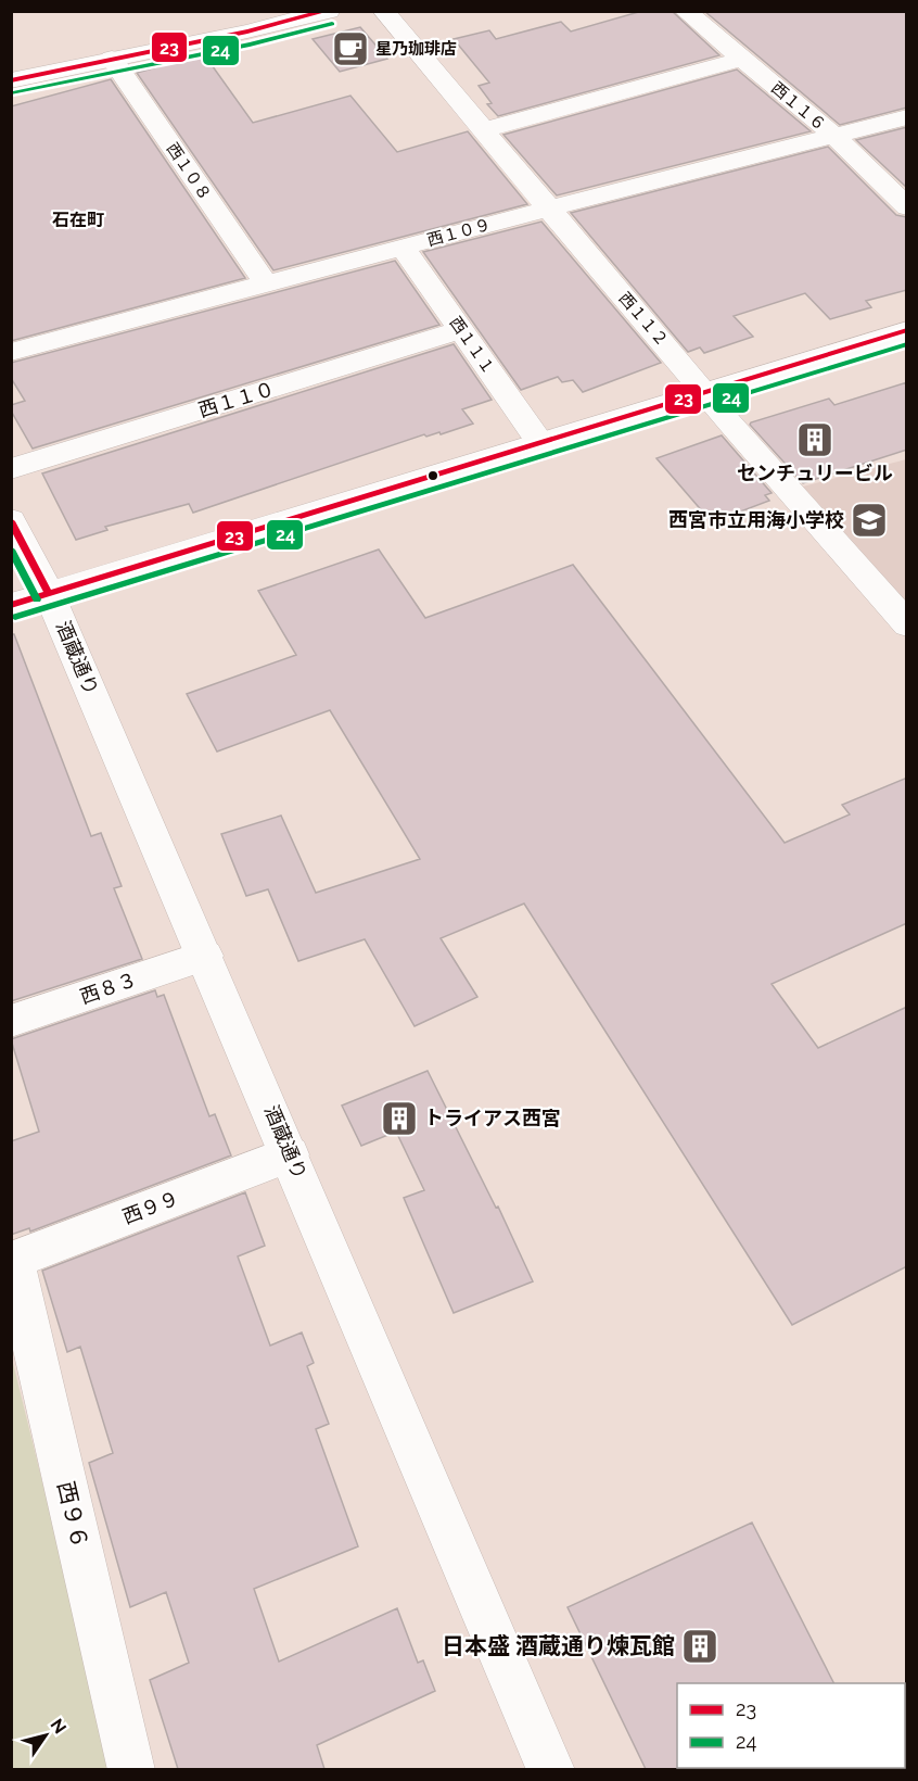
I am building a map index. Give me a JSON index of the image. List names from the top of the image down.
{
  "streets": {
    "street": [
      "西１１６",
      "西１０８",
      "西１０９",
      "西１１２",
      "西１１１",
      "西１１０",
      "酒蔵通り",
      "西８３",
      "西９９",
      "西９６"
    ]
  },
  "crossings": [
    ["西１１６", "西１０９"],
    ["西１０８", "西１０９"],
    ["西１０９", "西１１２"],
    ["西１０９", "西１１１"],
    ["西１１１", "西１１０"],
    ["酒蔵通り", "西８３"],
    ["酒蔵通り", "西９９"],
    ["西９９", "西９６"]
  ],
  "districts": ["石在町"],
  "places": {
    "cafe": ["星乃珈琲店"],
    "building": ["センチュリービル", "トライアス西宮", "日本盛 酒蔵通り煉瓦館"],
    "school or university": ["西宮市立用海小学校"]
  },
  "lines": ["transit line 23", "transit line 24"],
  "legend": ["23", "24"],
  "north": "top right"
}
